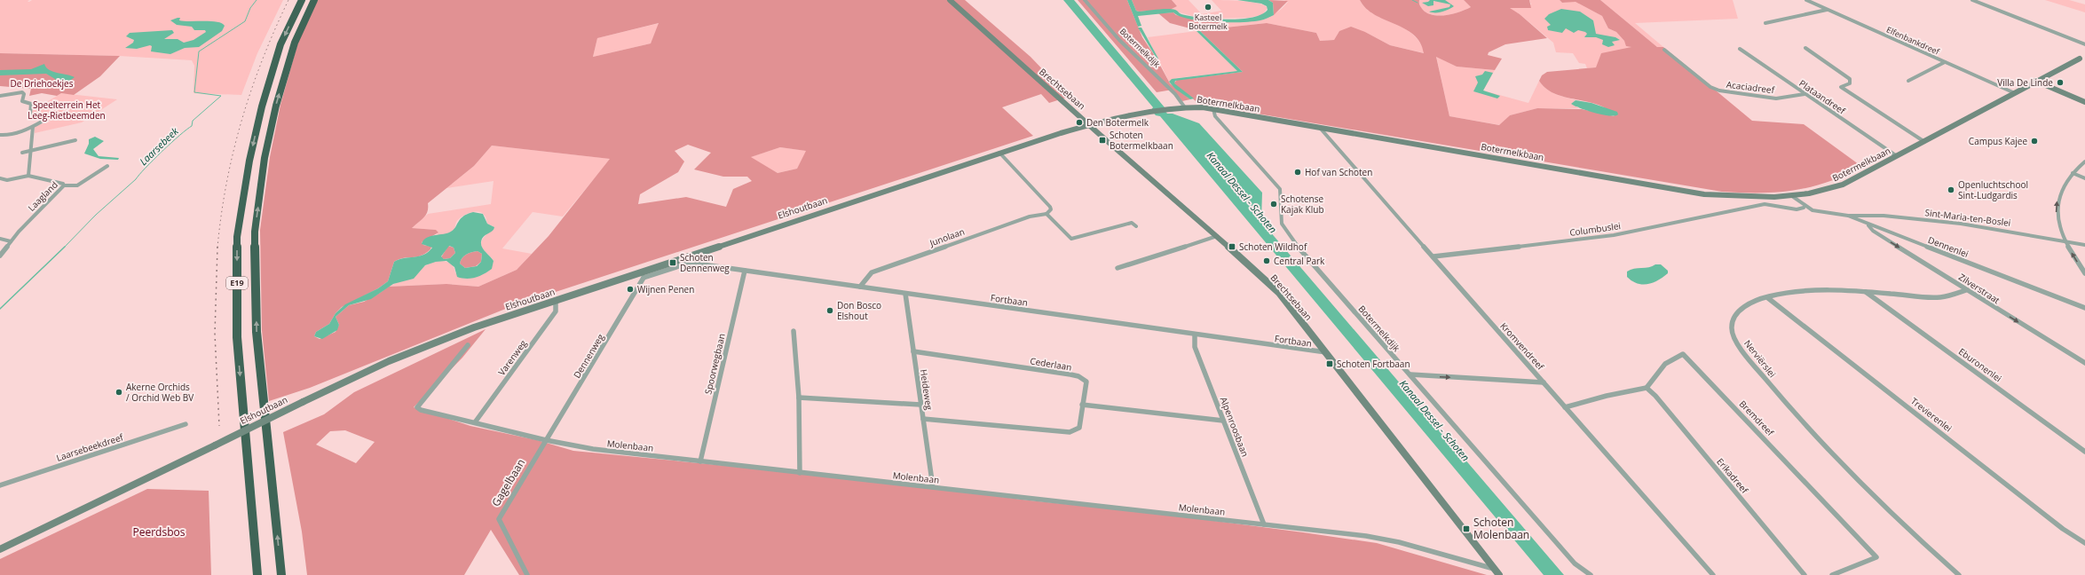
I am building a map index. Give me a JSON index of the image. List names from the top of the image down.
{
  "streets": {
    "highway": ["E19"],
    "main road": ["Brechtsebaan", "Botermelkbaan", "Elshoutbaan"],
    "street": [
      "Elfenbankdreef",
      "Botermelkdijk",
      "Acaciadreef",
      "Plataandreef",
      "Laagland",
      "Sint-Maria-ten-Boslei",
      "Columbuslei",
      "Junolaan",
      "Dennenlei",
      "Zilverstraat",
      "Fortbaan",
      "Kromvendreef",
      "Dennenweg",
      "Varenweg",
      "Nerviërslei",
      "Spoorwegbaan",
      "Cederlaan",
      "Eburonenlei",
      "Heideweg",
      "Trevierenlei",
      "Bremdreef",
      "Alpenroosbaan",
      "Molenbaan",
      "Laarsebeekdreef",
      "Erikadreef",
      "Gagelbaan"
    ]
  },
  "crossings": [
    ["Elfenbankdreef", "Botermelkbaan"],
    ["Botermelkdijk", "Botermelkbaan"],
    ["Acaciadreef", "Plataandreef"],
    ["Brechtsebaan", "Botermelkbaan"],
    ["Brechtsebaan", "Elshoutbaan"],
    ["Brechtsebaan", "Fortbaan"],
    ["Brechtsebaan", "Molenbaan"],
    ["Plataandreef", "Botermelkbaan"],
    ["Botermelkbaan", "Elshoutbaan"],
    ["Botermelkbaan", "Dennenlei"],
    ["Botermelkbaan", "Kromvendreef"],
    ["Elshoutbaan", "Fortbaan"],
    ["Elshoutbaan", "Dennenweg"],
    ["Elshoutbaan", "Varenweg"],
    ["Sint-Maria-ten-Boslei", "Dennenlei"],
    ["Columbuslei", "Dennenlei"],
    ["Columbuslei", "Kromvendreef"],
    ["Junolaan", "Fortbaan"],
    ["Dennenlei", "Zilverstraat"],
    ["Zilverstraat", "Nerviërslei"],
    ["Fortbaan", "Dennenweg"],
    ["Fortbaan", "Spoorwegbaan"],
    ["Fortbaan", "Heideweg"],
    ["Fortbaan", "Alpenroosbaan"],
    ["Dennenweg", "Molenbaan"],
    ["Dennenweg", "Gagelbaan"],
    ["Varenweg", "Molenbaan"],
    ["Nerviërslei", "Eburonenlei"],
    ["Nerviërslei", "Trevierenlei"],
    ["Spoorwegbaan", "Molenbaan"],
    ["Cederlaan", "Heideweg"],
    ["Heideweg", "Molenbaan"],
    ["Bremdreef", "Erikadreef"],
    ["Alpenroosbaan", "Molenbaan"],
    ["Molenbaan", "Gagelbaan"]
  ],
  "one_way": ["Zilverstraat"],
  "water": ["Laarsebeek", "Kanaal Dessel - Schoten"],
  "parks": ["De Driehoekjes", "Speelterrein Het Leeg-Rietbeemden", "Peerdsbos"],
  "places": {
    "other": [
      "Kasteel Botermelk",
      "Villa De Linde",
      "Den Botermelk",
      "Campus Kajee",
      "Hof van Schoten",
      "Openluchtschool Sint-Ludgardis",
      "Schotense Kajak Klub",
      "Central Park",
      "Wijnen Penen",
      "Don Bosco Elshout",
      "Akerne Orchids / Orchid Web BV"
    ],
    "transit": [
      "Schoten Botermelkbaan",
      "Schoten Wildhof",
      "Schoten Dennenweg",
      "Schoten Fortbaan",
      "Schoten Molenbaan"
    ]
  }
}
